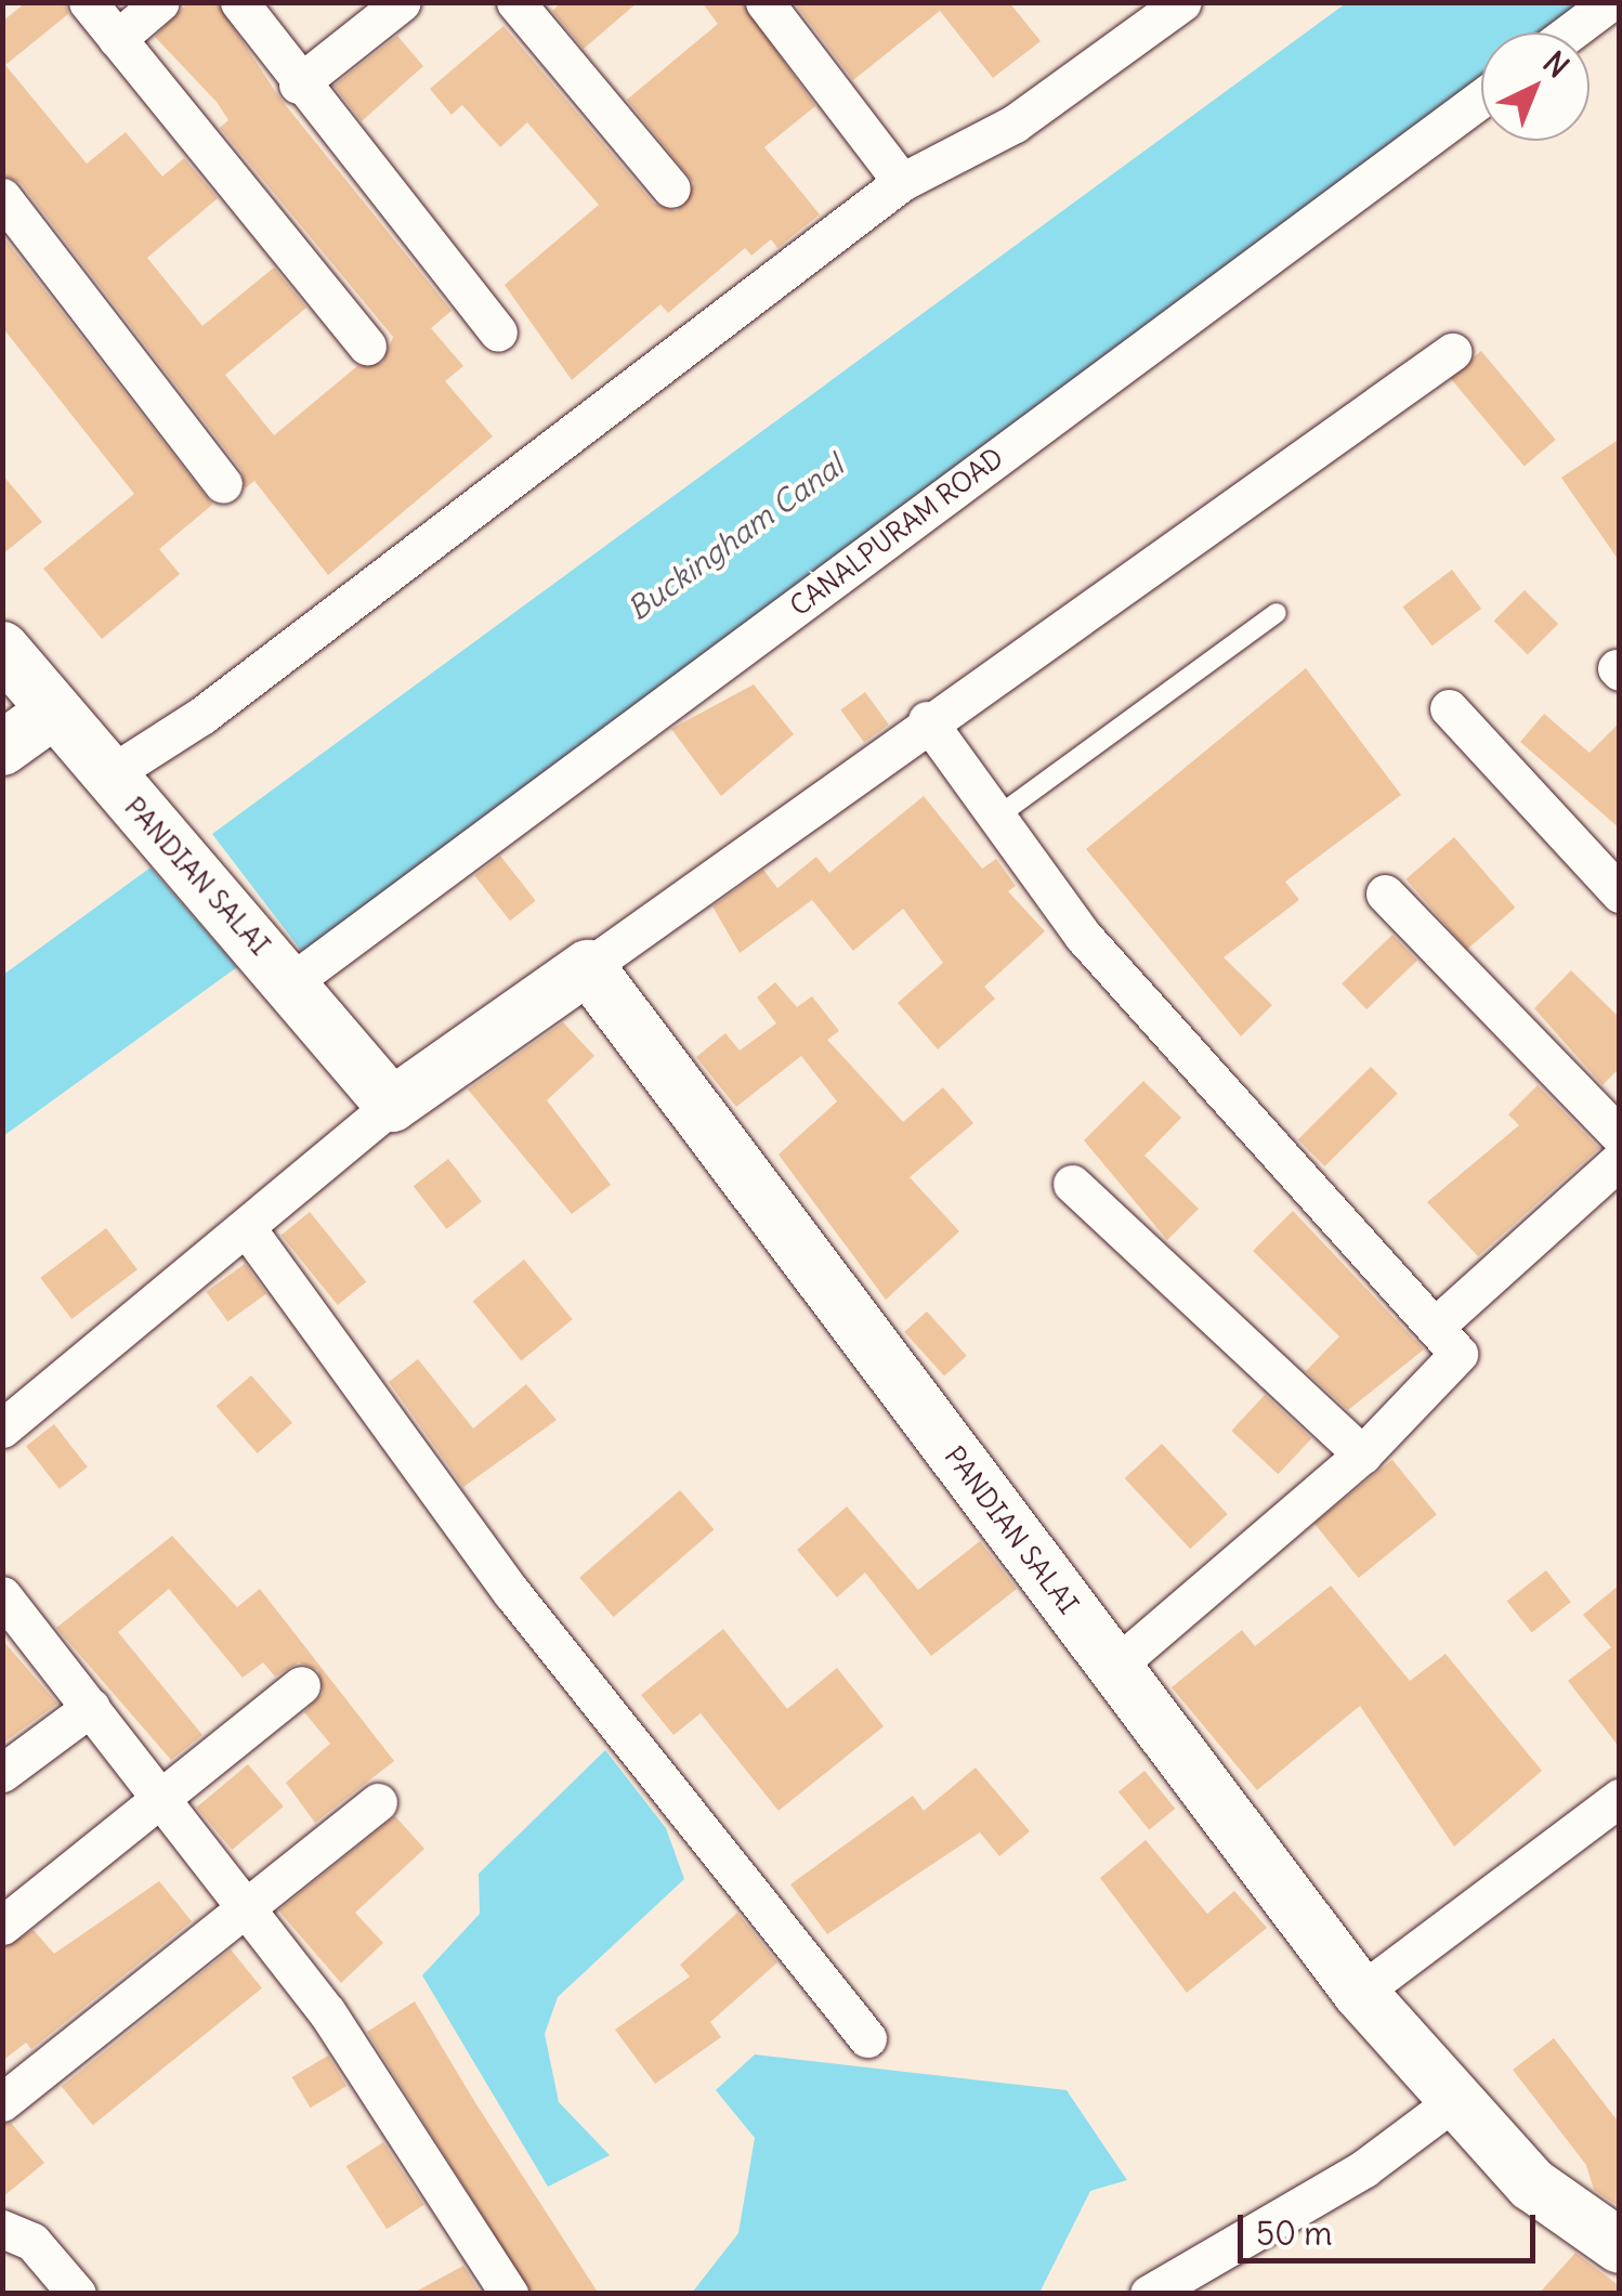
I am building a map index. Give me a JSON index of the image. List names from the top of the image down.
{
  "streets": {
    "street": ["CANALPURAM ROAD", "PANDIAN SALAI"]
  },
  "crossings": [
    ["CANALPURAM ROAD", "PANDIAN SALAI"]
  ],
  "water": ["Buckingham Canal"],
  "scale_bar": "50 m",
  "north": "top right"
}
